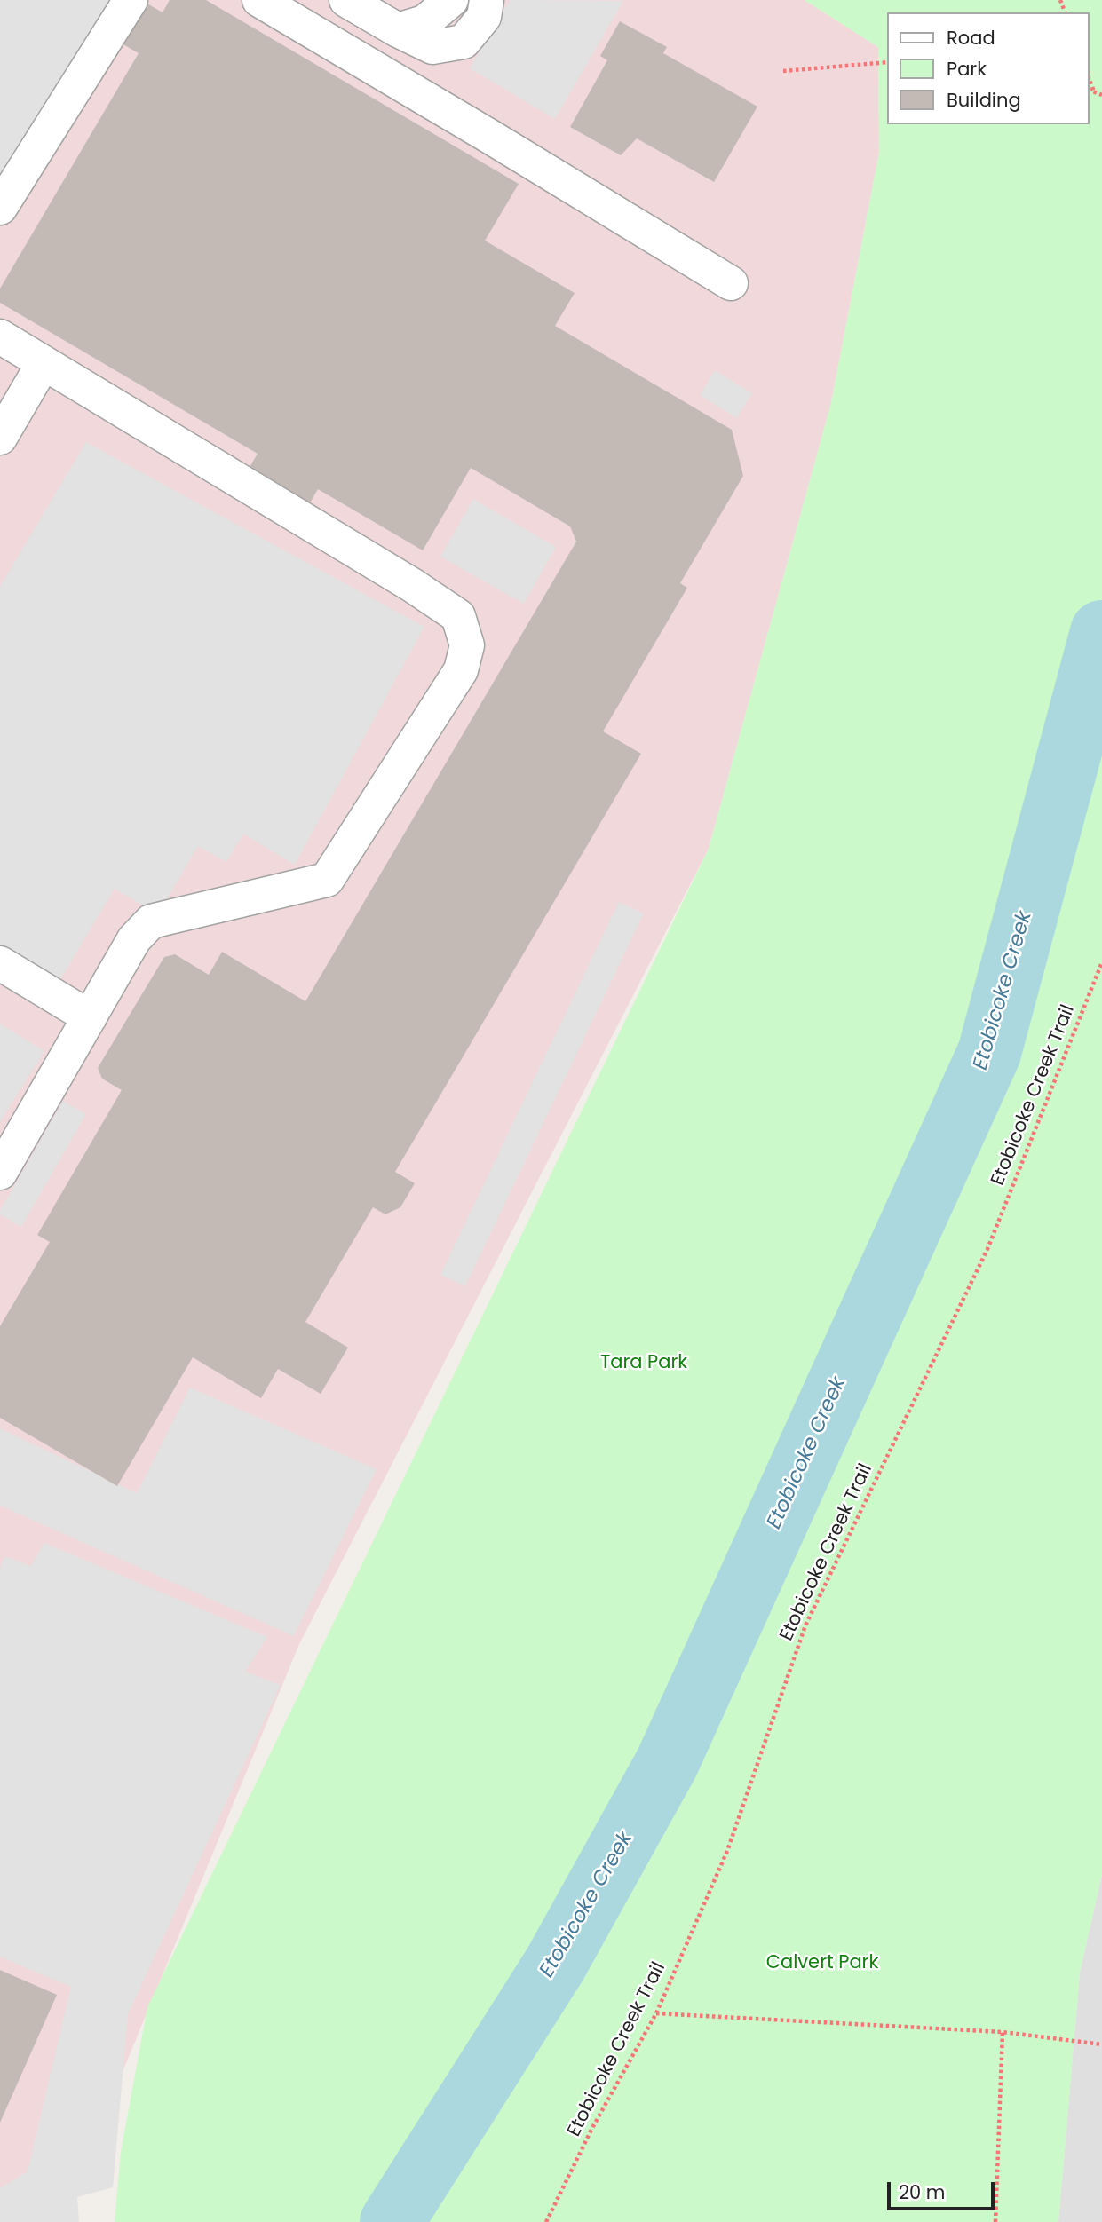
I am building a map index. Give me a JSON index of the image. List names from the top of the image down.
{
  "streets": {
    "path": ["Etobicoke Creek Trail"]
  },
  "water": ["Etobicoke Creek"],
  "parks": ["Tara Park", "Calvert Park"],
  "legend": ["Road", "Park", "Building"],
  "scale_bar": "20 m"
}
